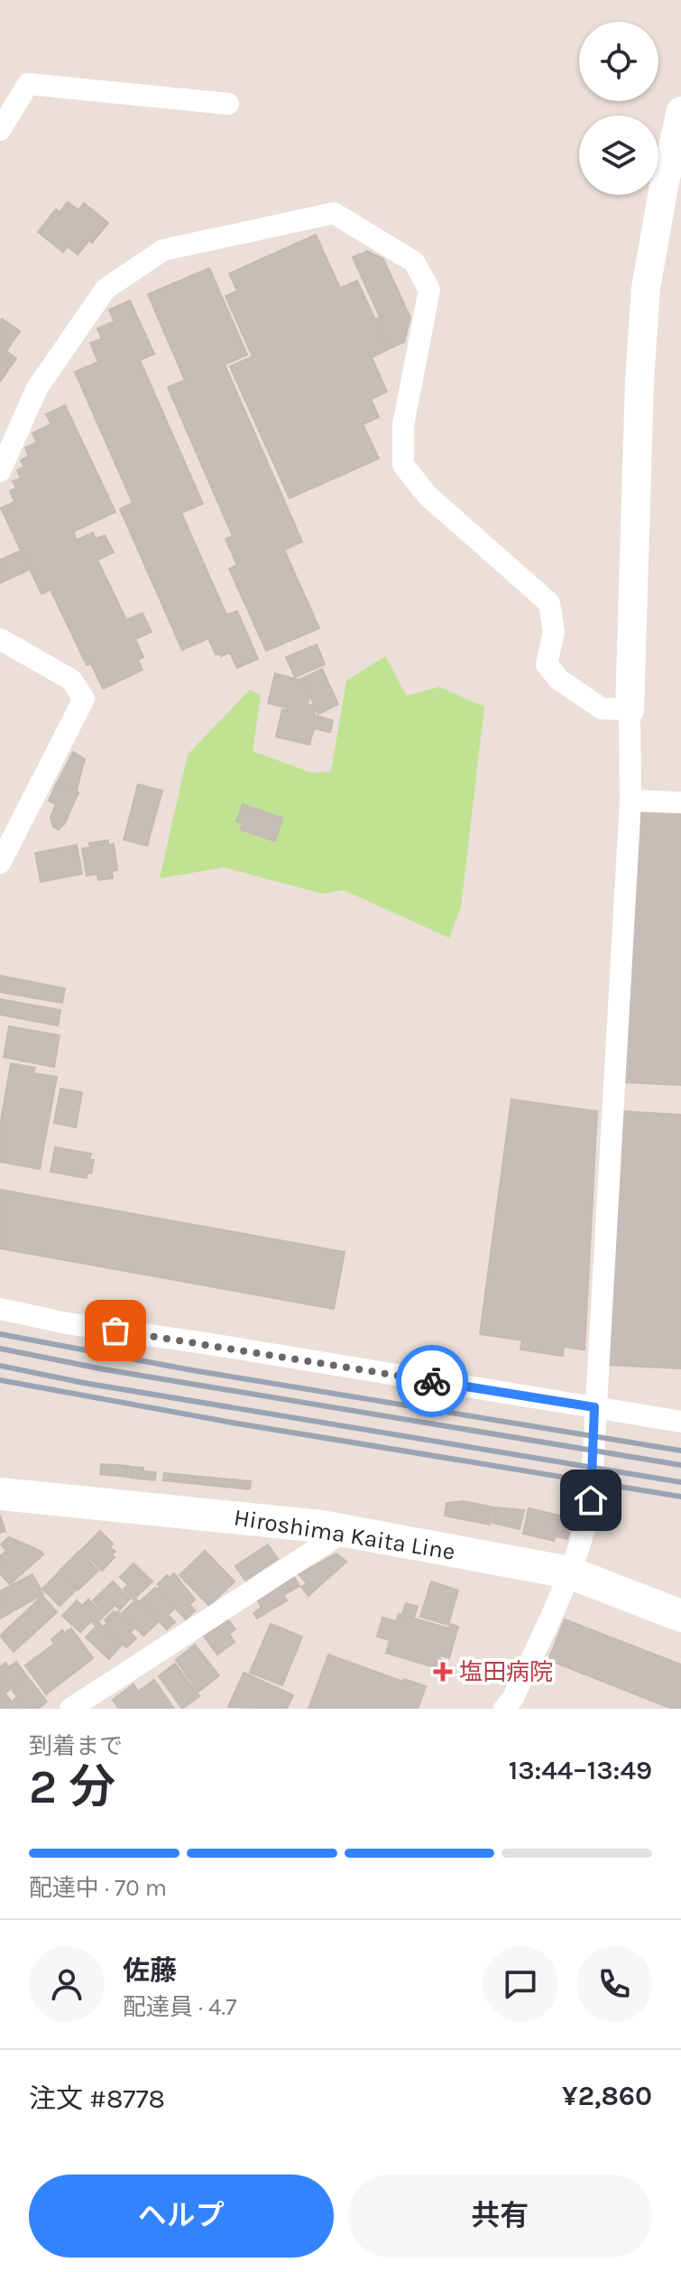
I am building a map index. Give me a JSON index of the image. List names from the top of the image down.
{
  "streets": {
    "main road": ["Hiroshima Kaita Line"]
  },
  "places": {
    "health": ["塩田病院"]
  },
  "page": {
    "heading": ["2 分", "到着まで", "13:44–13:49"],
    "panel": [
      "佐藤",
      "配達員 · 4.7",
      "注文 #8778",
      "¥2,860"
    ],
    "bar": "配達中 · 70 m",
    "buttons": ["ヘルプ", "共有"]
  }
}
